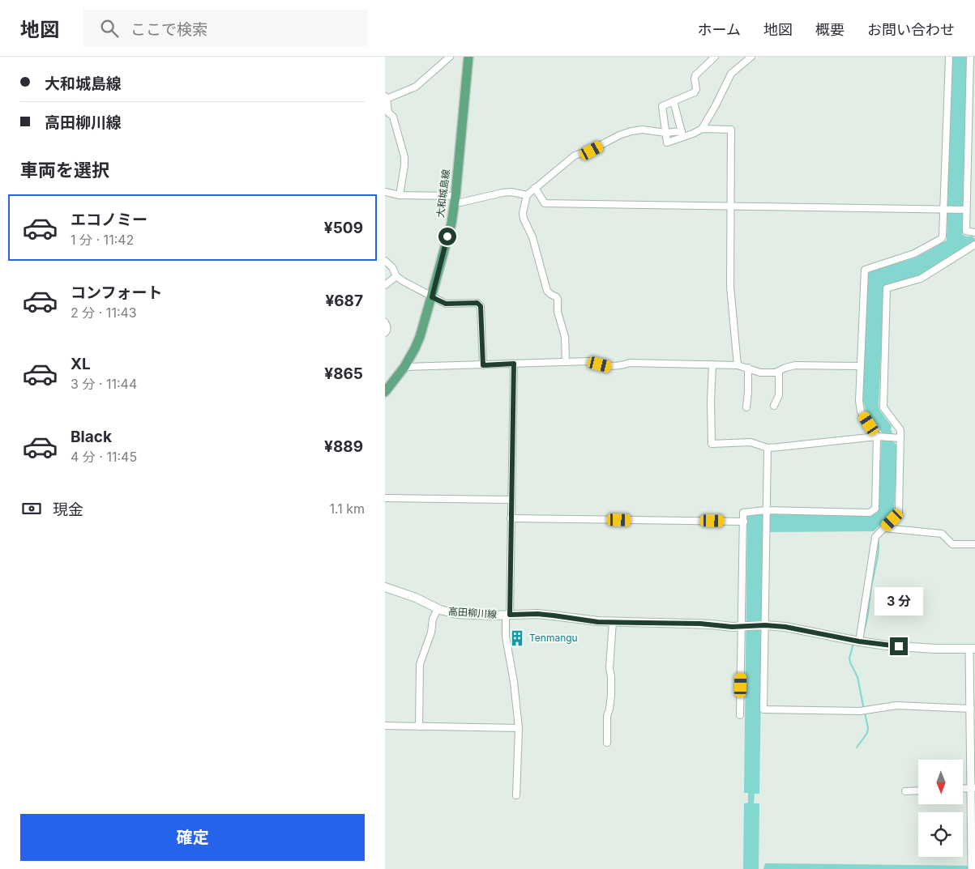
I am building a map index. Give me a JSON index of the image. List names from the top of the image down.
{
  "streets": {
    "main road": ["大和城島線", "高田柳川線"]
  },
  "places": {
    "building": ["Tenmangu"]
  },
  "north": "bottom",
  "page": {
    "header": "地図",
    "search": "ここで検索",
    "nav": [
      "ホーム",
      "地図",
      "概要",
      "お問い合わせ"
    ],
    "banner": ["大和城島線", "高田柳川線"],
    "heading": "車両を選択",
    "list": [
      {
        "name": "エコノミー",
        "note": "1 分 · 11:42",
        "value": "¥509"
      },
      {
        "name": "コンフォート",
        "note": "2 分 · 11:43",
        "value": "¥687"
      },
      {
        "name": "XL",
        "note": "3 分 · 11:44",
        "value": "¥865"
      },
      {
        "name": "Black",
        "note": "4 分 · 11:45",
        "value": "¥889"
      }
    ],
    "pay": ["現金", "1.1 km"],
    "bubble": "3 分",
    "buttons": "確定"
  }
}
